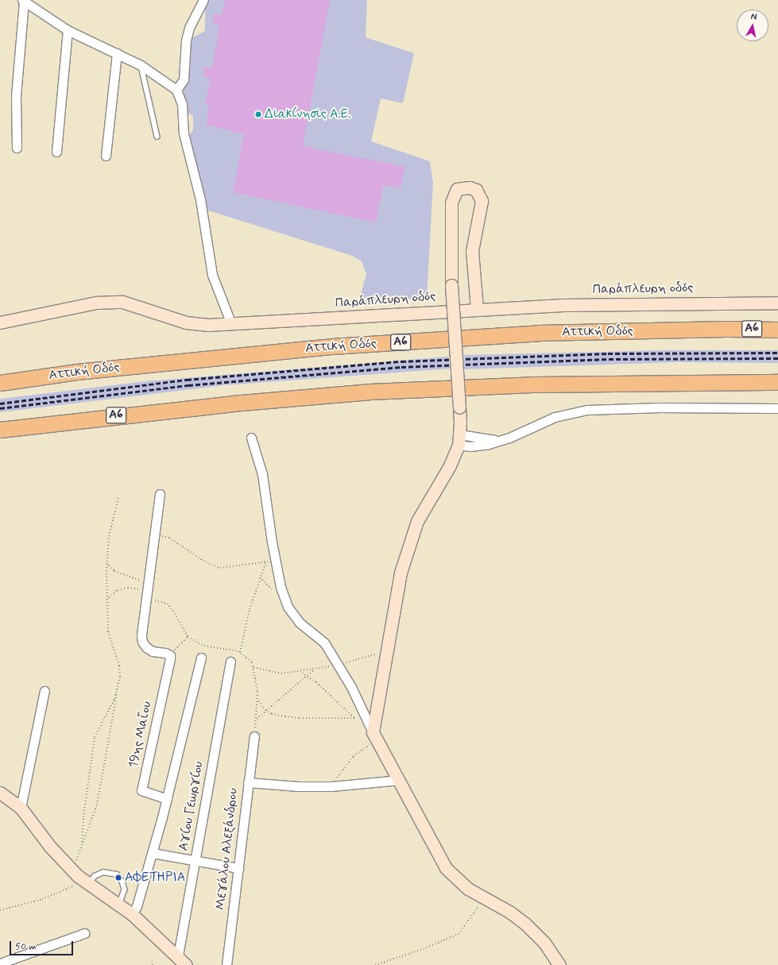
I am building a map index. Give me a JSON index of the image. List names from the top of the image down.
{
  "streets": {
    "highway": ["Α6", "Αττική Οδός"],
    "street": [
      "Παράπλευρη οδός",
      "19ης Μαΐου",
      "Αγίου Γεωργίου",
      "Μεγάλου Αλεξάνδρου"
    ]
  },
  "places": ["Διακίνησις Α.Ε.", "ΑΦΕΤΗΡΙΑ"],
  "scale_bar": "50 m",
  "north": "top"
}
